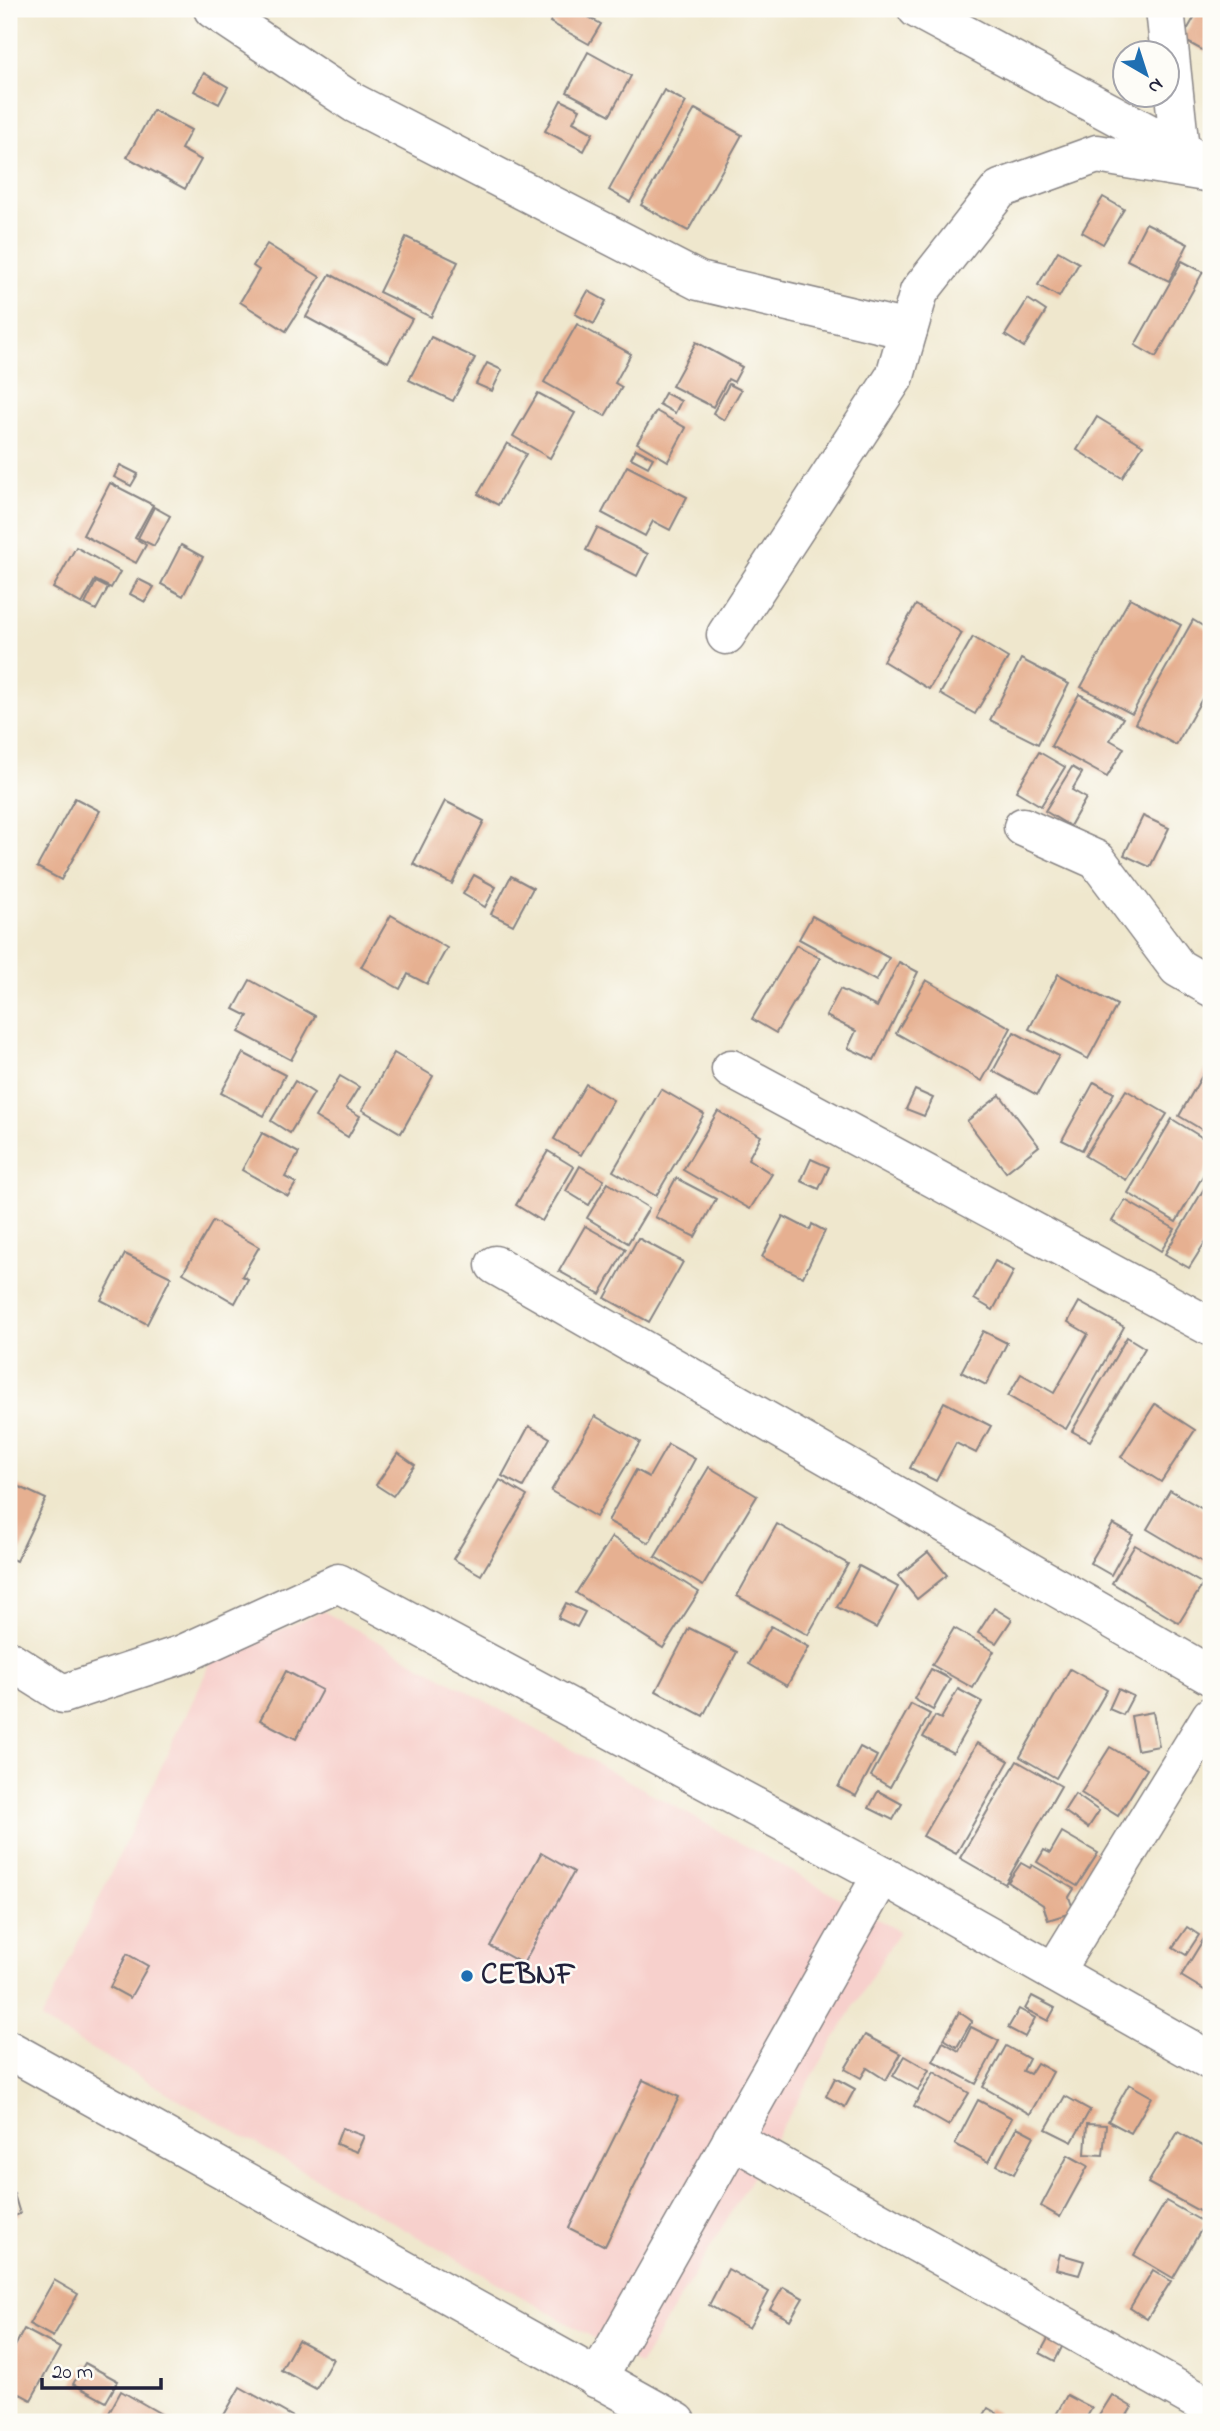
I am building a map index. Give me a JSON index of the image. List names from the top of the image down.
{
  "places": ["CEBNF"],
  "scale_bar": "20 m",
  "north": "bottom right"
}
